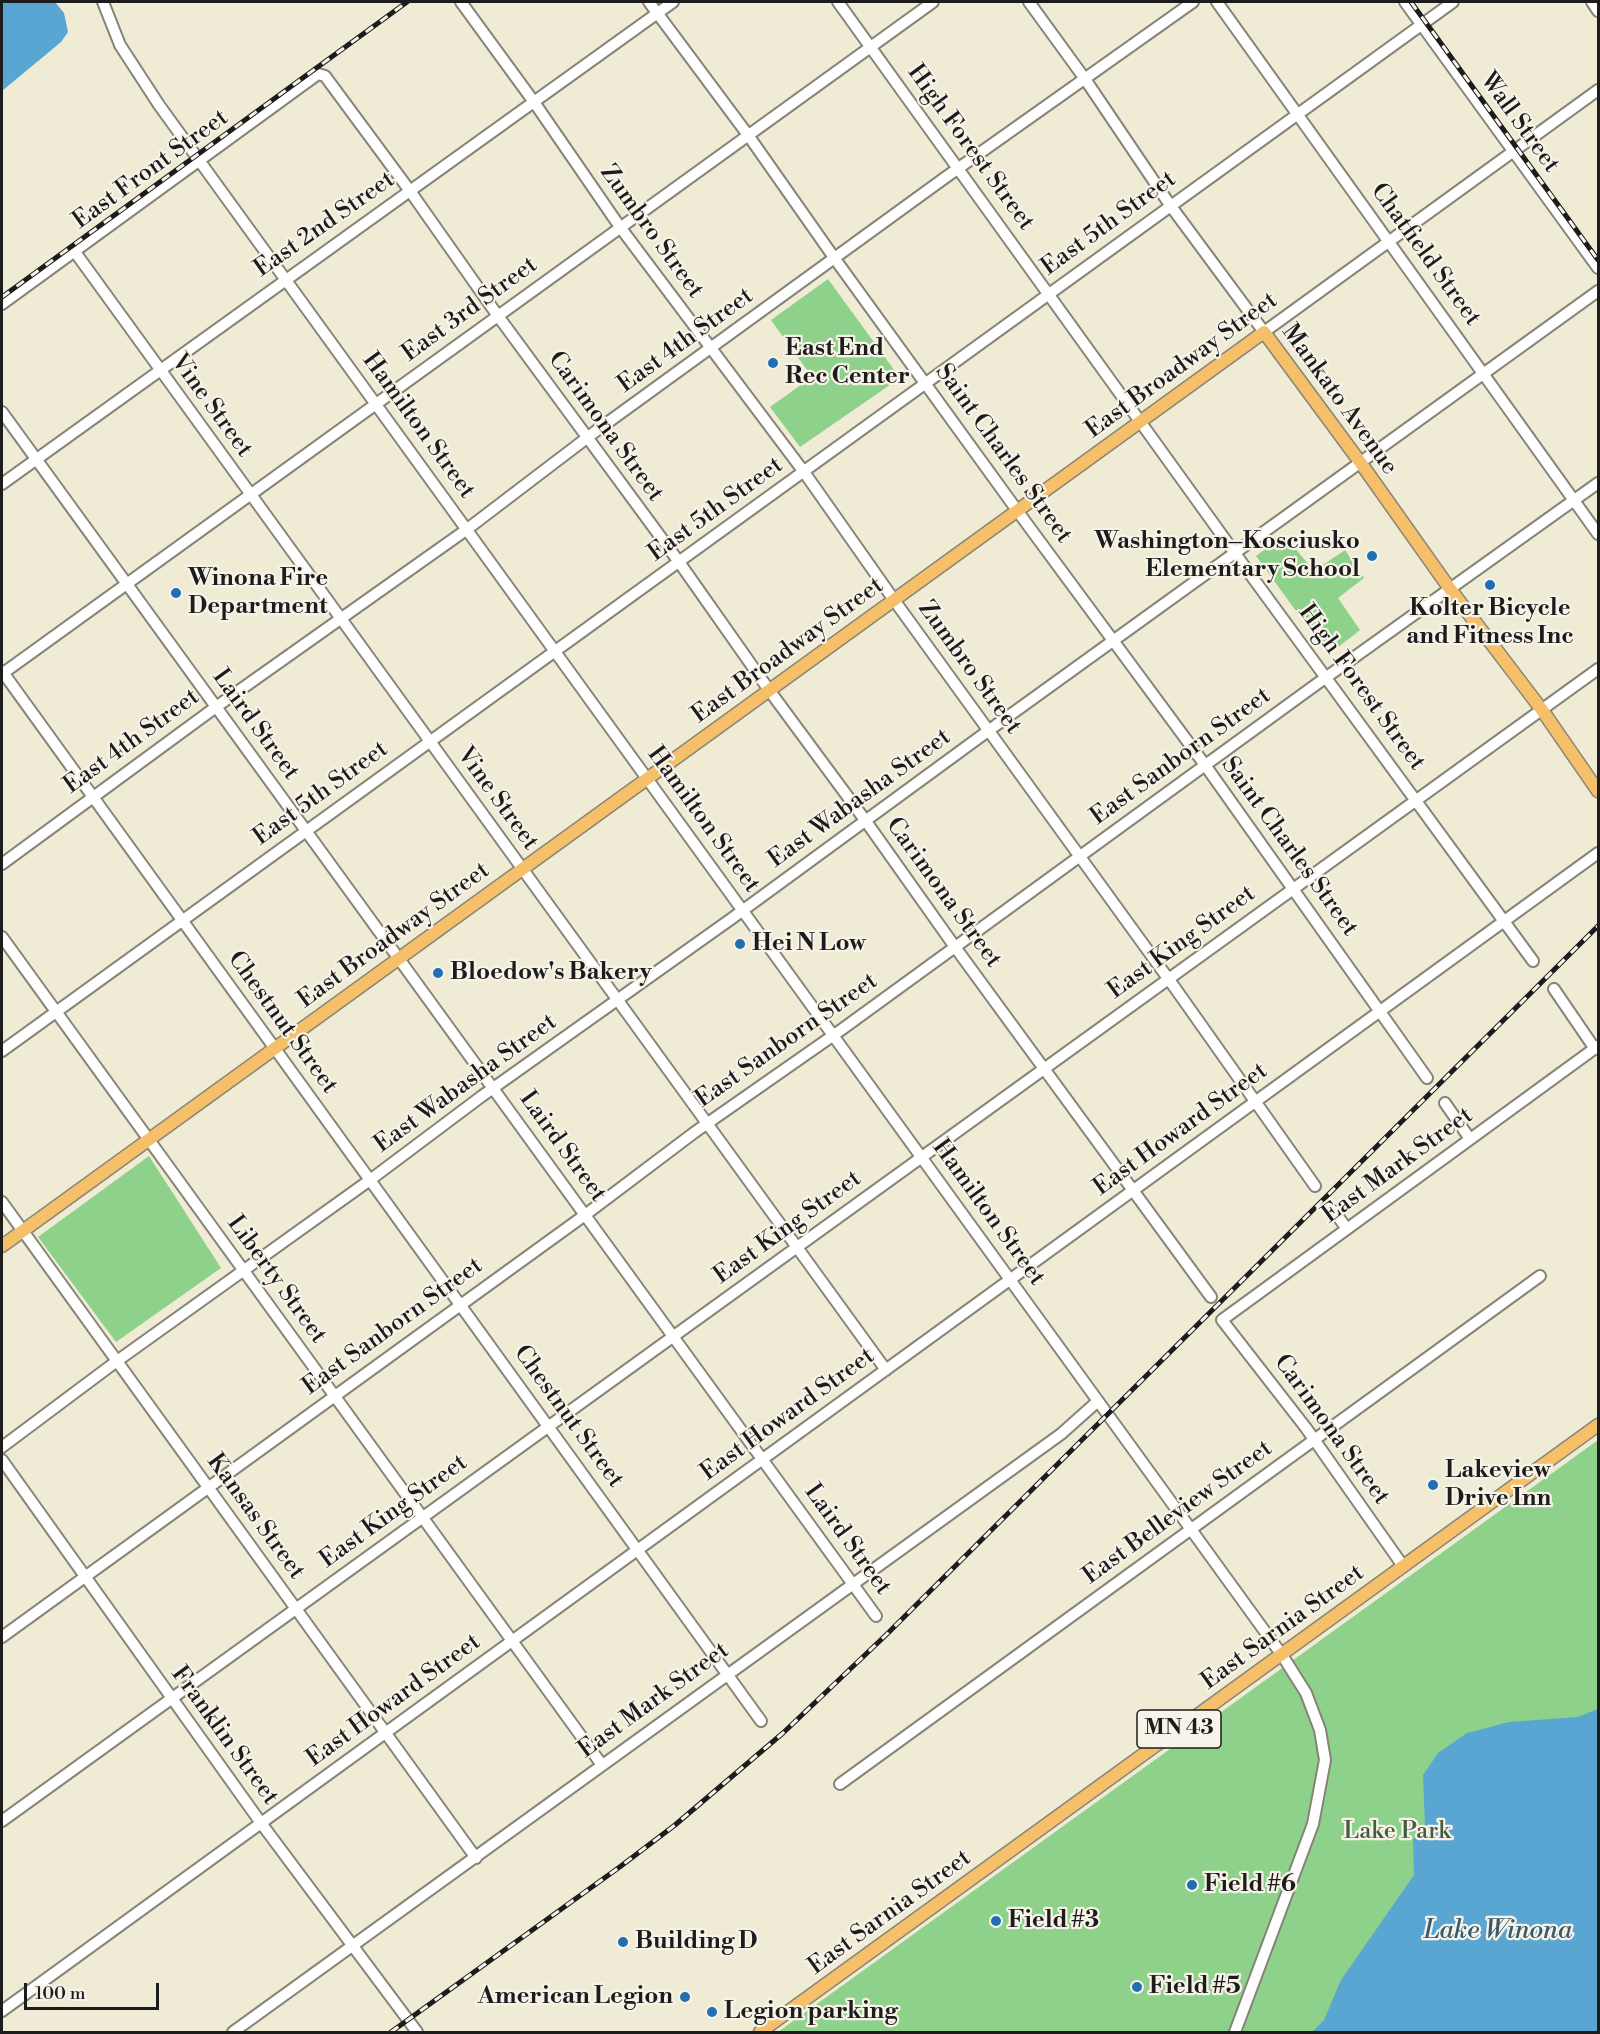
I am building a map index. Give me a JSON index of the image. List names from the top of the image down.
{
  "streets": {
    "main road": [
      "East Broadway Street",
      "Mankato Avenue",
      "East Sarnia Street",
      "MN 43"
    ],
    "street": [
      "Wall Street",
      "High Forest Street",
      "East Front Street",
      "East 5th Street",
      "East 2nd Street",
      "Zumbro Street",
      "Chatfield Street",
      "East 3rd Street",
      "East 4th Street",
      "Vine Street",
      "Hamilton Street",
      "Carimona Street",
      "Saint Charles Street",
      "Laird Street",
      "East Sanborn Street",
      "East Wabasha Street",
      "East King Street",
      "Chestnut Street",
      "East Howard Street",
      "East Mark Street",
      "Liberty Street",
      "East Belleview Street",
      "Kansas Street",
      "Franklin Street"
    ]
  },
  "crossings": [
    ["Wall Street", "East 5th Street"],
    ["Wall Street", "East Broadway Street"],
    ["High Forest Street", "East 5th Street"],
    ["High Forest Street", "East 3rd Street"],
    ["High Forest Street", "East 4th Street"],
    ["High Forest Street", "East Broadway Street"],
    ["High Forest Street", "East Sanborn Street"],
    ["High Forest Street", "East Wabasha Street"],
    ["High Forest Street", "East King Street"],
    ["High Forest Street", "East Howard Street"],
    ["East Front Street", "Vine Street"],
    ["East Front Street", "Hamilton Street"],
    ["East Front Street", "Carimona Street"],
    ["East 5th Street", "Zumbro Street"],
    ["East 5th Street", "Chatfield Street"],
    ["East 5th Street", "Mankato Avenue"],
    ["East 5th Street", "Vine Street"],
    ["East 5th Street", "Hamilton Street"],
    ["East 5th Street", "Carimona Street"],
    ["East 5th Street", "Saint Charles Street"],
    ["East 5th Street", "Laird Street"],
    ["East 5th Street", "Chestnut Street"],
    ["East 5th Street", "Liberty Street"],
    ["East 2nd Street", "Zumbro Street"],
    ["East 2nd Street", "Vine Street"],
    ["East 2nd Street", "Hamilton Street"],
    ["East 2nd Street", "Carimona Street"],
    ["East 2nd Street", "Saint Charles Street"],
    ["East 2nd Street", "Laird Street"],
    ["Zumbro Street", "East 3rd Street"],
    ["Zumbro Street", "East 4th Street"],
    ["Zumbro Street", "East Broadway Street"],
    ["Zumbro Street", "East Sanborn Street"],
    ["Zumbro Street", "East Wabasha Street"],
    ["Zumbro Street", "East King Street"],
    ["Zumbro Street", "East Howard Street"],
    ["Chatfield Street", "East Broadway Street"],
    ["Chatfield Street", "East Sanborn Street"],
    ["Chatfield Street", "East Wabasha Street"],
    ["East 3rd Street", "Vine Street"],
    ["East 3rd Street", "Hamilton Street"],
    ["East 3rd Street", "Carimona Street"],
    ["East 3rd Street", "Saint Charles Street"],
    ["East 3rd Street", "Laird Street"],
    ["East 3rd Street", "Chestnut Street"],
    ["East 4th Street", "Mankato Avenue"],
    ["East 4th Street", "Vine Street"],
    ["East 4th Street", "Hamilton Street"],
    ["East 4th Street", "Carimona Street"],
    ["East 4th Street", "Saint Charles Street"],
    ["East 4th Street", "Laird Street"],
    ["East 4th Street", "Chestnut Street"],
    ["East Broadway Street", "Mankato Avenue"],
    ["East Broadway Street", "Vine Street"],
    ["East Broadway Street", "Hamilton Street"],
    ["East Broadway Street", "Carimona Street"],
    ["East Broadway Street", "Saint Charles Street"],
    ["East Broadway Street", "Laird Street"],
    ["East Broadway Street", "Chestnut Street"],
    ["East Broadway Street", "Liberty Street"],
    ["East Broadway Street", "Kansas Street"],
    ["Mankato Avenue", "East Sanborn Street"],
    ["Mankato Avenue", "East Wabasha Street"],
    ["Mankato Avenue", "East King Street"],
    ["Vine Street", "East Sanborn Street"],
    ["Vine Street", "East Wabasha Street"],
    ["Vine Street", "East King Street"],
    ["Vine Street", "East Howard Street"],
    ["Hamilton Street", "East Sanborn Street"],
    ["Hamilton Street", "East Wabasha Street"],
    ["Hamilton Street", "East King Street"],
    ["Hamilton Street", "East Howard Street"],
    ["Hamilton Street", "East Mark Street"],
    ["Hamilton Street", "East Belleview Street"],
    ["Hamilton Street", "East Sarnia Street"],
    ["Carimona Street", "East Sanborn Street"],
    ["Carimona Street", "East Wabasha Street"],
    ["Carimona Street", "East King Street"],
    ["Carimona Street", "East Howard Street"],
    ["Carimona Street", "East Mark Street"],
    ["Carimona Street", "East Belleview Street"],
    ["Carimona Street", "East Sarnia Street"],
    ["Saint Charles Street", "East Sanborn Street"],
    ["Saint Charles Street", "East Wabasha Street"],
    ["Saint Charles Street", "East King Street"],
    ["Saint Charles Street", "East Howard Street"],
    ["Laird Street", "East Sanborn Street"],
    ["Laird Street", "East Wabasha Street"],
    ["Laird Street", "East King Street"],
    ["Laird Street", "East Howard Street"],
    ["Laird Street", "East Mark Street"],
    ["East Sanborn Street", "Chestnut Street"],
    ["East Sanborn Street", "Liberty Street"],
    ["East Sanborn Street", "Kansas Street"],
    ["East Sanborn Street", "Franklin Street"],
    ["East Wabasha Street", "Chestnut Street"],
    ["East Wabasha Street", "Liberty Street"],
    ["East Wabasha Street", "Kansas Street"],
    ["East King Street", "Chestnut Street"],
    ["East King Street", "Liberty Street"],
    ["East King Street", "Kansas Street"],
    ["East King Street", "Franklin Street"],
    ["Chestnut Street", "East Howard Street"],
    ["Chestnut Street", "East Mark Street"],
    ["East Howard Street", "Liberty Street"],
    ["East Howard Street", "Kansas Street"],
    ["East Howard Street", "Franklin Street"],
    ["East Mark Street", "Liberty Street"],
    ["East Mark Street", "Kansas Street"],
    ["East Mark Street", "Franklin Street"]
  ],
  "water": ["Lake Winona"],
  "parks": ["Lake Park"],
  "places": [
    "East End Rec Center",
    "Washington–Kosciusko Elementary School",
    "Kolter Bicycle and Fitness Inc",
    "Winona Fire Department",
    "Hei N Low",
    "Bloedow's Bakery",
    "Lakeview Drive Inn",
    "Field #6",
    "Field #3",
    "Building D",
    "Field #5",
    "American Legion",
    "Legion parking"
  ],
  "scale_bar": "100 m"
}
